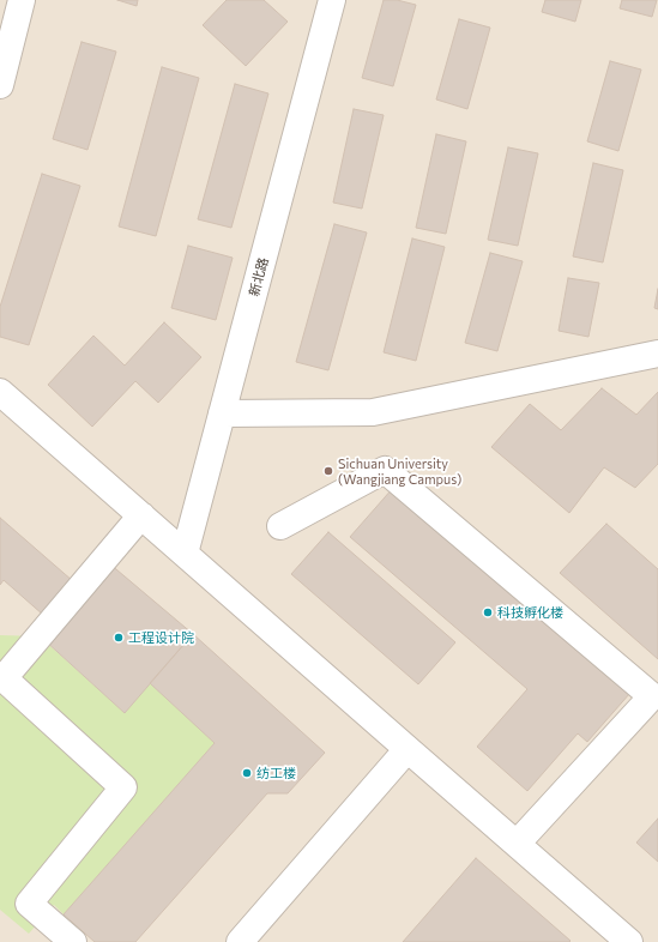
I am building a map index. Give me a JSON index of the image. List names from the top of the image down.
{
  "streets": {
    "street": ["新北路"]
  },
  "places": [
    "Sichuan University (Wangjiang Campus)",
    "科技孵化楼",
    "工程设计院",
    "纺工楼"
  ]
}
